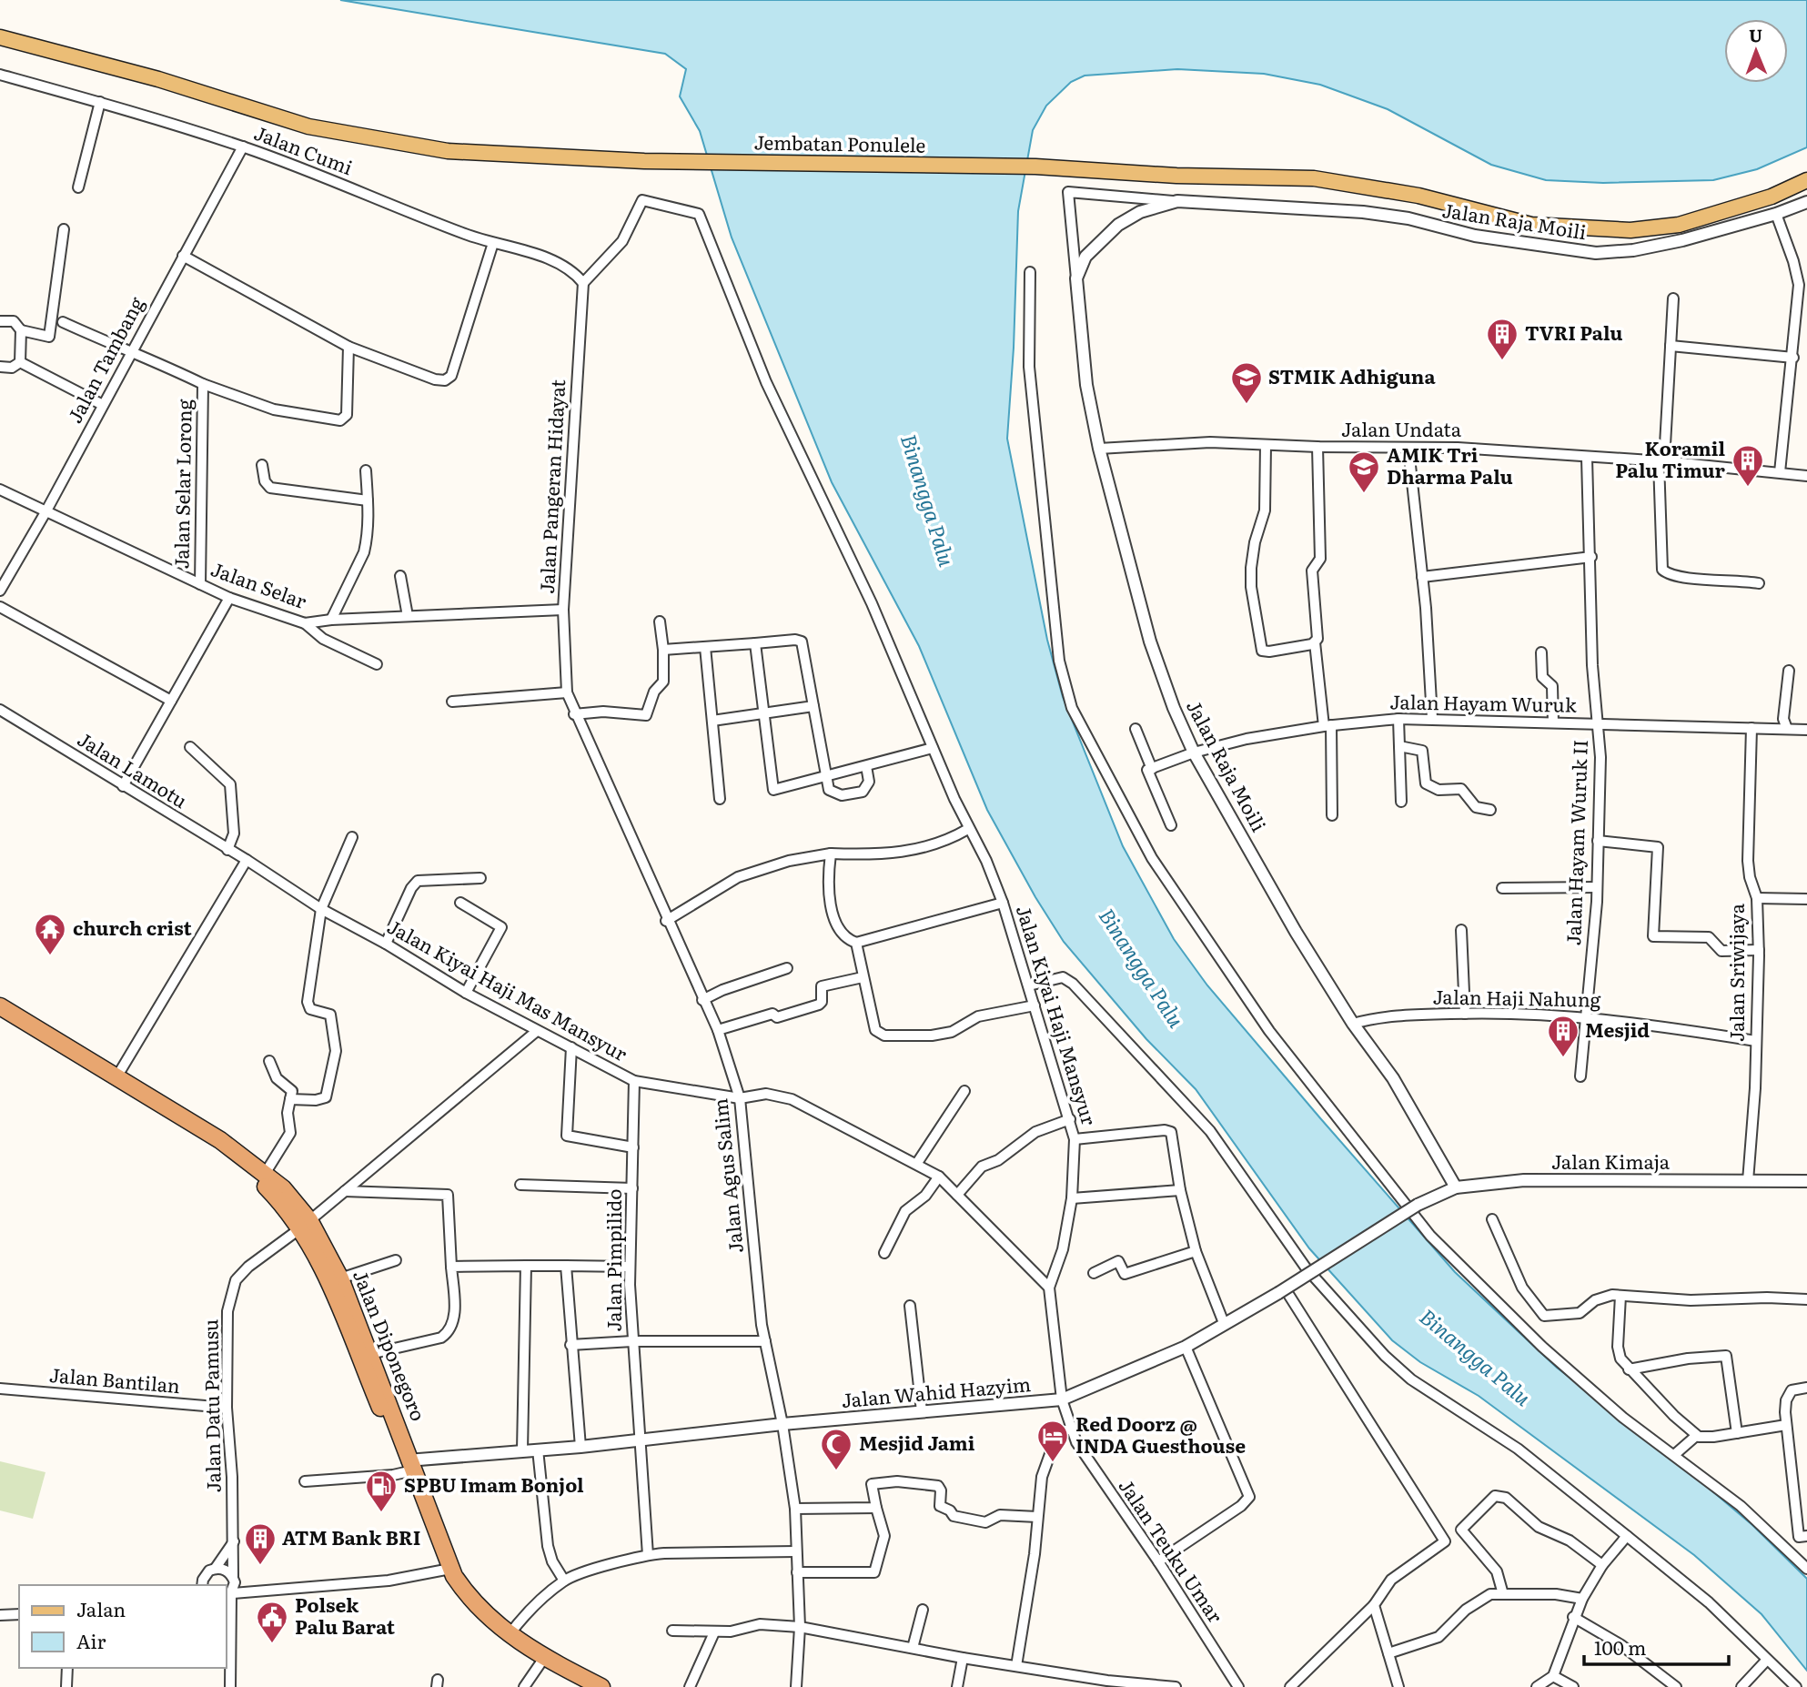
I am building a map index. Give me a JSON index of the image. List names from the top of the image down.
{
  "streets": {
    "highway": ["Jalan Diponegoro"],
    "main road": ["Jembatan Ponulele"],
    "street": [
      "Jalan Cumi",
      "Jalan Raja Moili",
      "Jalan Tambang",
      "Jalan Undata",
      "Jalan Selar Lorong",
      "Jalan Pangeran Hidayat",
      "Jalan Selar",
      "Jalan Hayam Wuruk",
      "Jalan Lamotu",
      "Jalan Hayam Wuruk II",
      "Jalan Sriwijaya",
      "Jalan Kiyai Haji Mas Mansyur",
      "Jalan Haji Nahung",
      "Jalan Kiyai Haji Mansyur",
      "Jalan Kimaja",
      "Jalan Agus Salim",
      "Jalan Pimpilido",
      "Jalan Bantilan",
      "Jalan Wahid Hazyim",
      "Jalan Datu Pamusu",
      "Jalan Teuku Umar"
    ]
  },
  "crossings": [
    ["Jalan Cumi", "Jalan Tambang"],
    ["Jalan Cumi", "Jalan Pangeran Hidayat"],
    ["Jalan Raja Moili", "Jalan Undata"],
    ["Jalan Raja Moili", "Jalan Hayam Wuruk"],
    ["Jalan Raja Moili", "Jalan Haji Nahung"],
    ["Jalan Raja Moili", "Jalan Kimaja"],
    ["Jalan Tambang", "Jalan Selar Lorong"],
    ["Jalan Tambang", "Jalan Selar"],
    ["Jalan Undata", "Jalan Hayam Wuruk II"],
    ["Jalan Selar Lorong", "Jalan Selar"],
    ["Jalan Pangeran Hidayat", "Jalan Selar"],
    ["Jalan Pangeran Hidayat", "Jalan Agus Salim"],
    ["Jalan Hayam Wuruk", "Jalan Hayam Wuruk II"],
    ["Jalan Hayam Wuruk", "Jalan Sriwijaya"],
    ["Jalan Lamotu", "Jalan Kiyai Haji Mas Mansyur"],
    ["Jalan Hayam Wuruk II", "Jalan Haji Nahung"],
    ["Jalan Sriwijaya", "Jalan Haji Nahung"],
    ["Jalan Sriwijaya", "Jalan Kimaja"],
    ["Jalan Kiyai Haji Mas Mansyur", "Jalan Kiyai Haji Mansyur"],
    ["Jalan Kiyai Haji Mas Mansyur", "Jalan Agus Salim"],
    ["Jalan Kiyai Haji Mas Mansyur", "Jalan Pimpilido"],
    ["Jalan Kiyai Haji Mas Mansyur", "Jalan Datu Pamusu"],
    ["Jalan Kimaja", "Jalan Wahid Hazyim"],
    ["Jalan Agus Salim", "Jalan Wahid Hazyim"],
    ["Jalan Pimpilido", "Jalan Wahid Hazyim"],
    ["Jalan Diponegoro", "Jalan Wahid Hazyim"],
    ["Jalan Diponegoro", "Jalan Datu Pamusu"],
    ["Jalan Bantilan", "Jalan Datu Pamusu"],
    ["Jalan Wahid Hazyim", "Jalan Teuku Umar"]
  ],
  "water": ["Binangga Palu"],
  "places": {
    "building": [
      "TVRI Palu",
      "Koramil Palu Timur",
      "Mesjid",
      "ATM Bank BRI"
    ],
    "school or university": ["STMIK Adhiguna", "AMIK Tri Dharma Palu"],
    "temple": ["church crist"],
    "hotel": ["Red Doorz @ INDA Guesthouse"],
    "mosque": ["Mesjid Jami"],
    "fuel station": ["SPBU Imam Bonjol"],
    "public building": ["Polsek Palu Barat"]
  },
  "legend": ["Jalan", "Air"],
  "scale_bar": "100 m",
  "north": "top"
}
